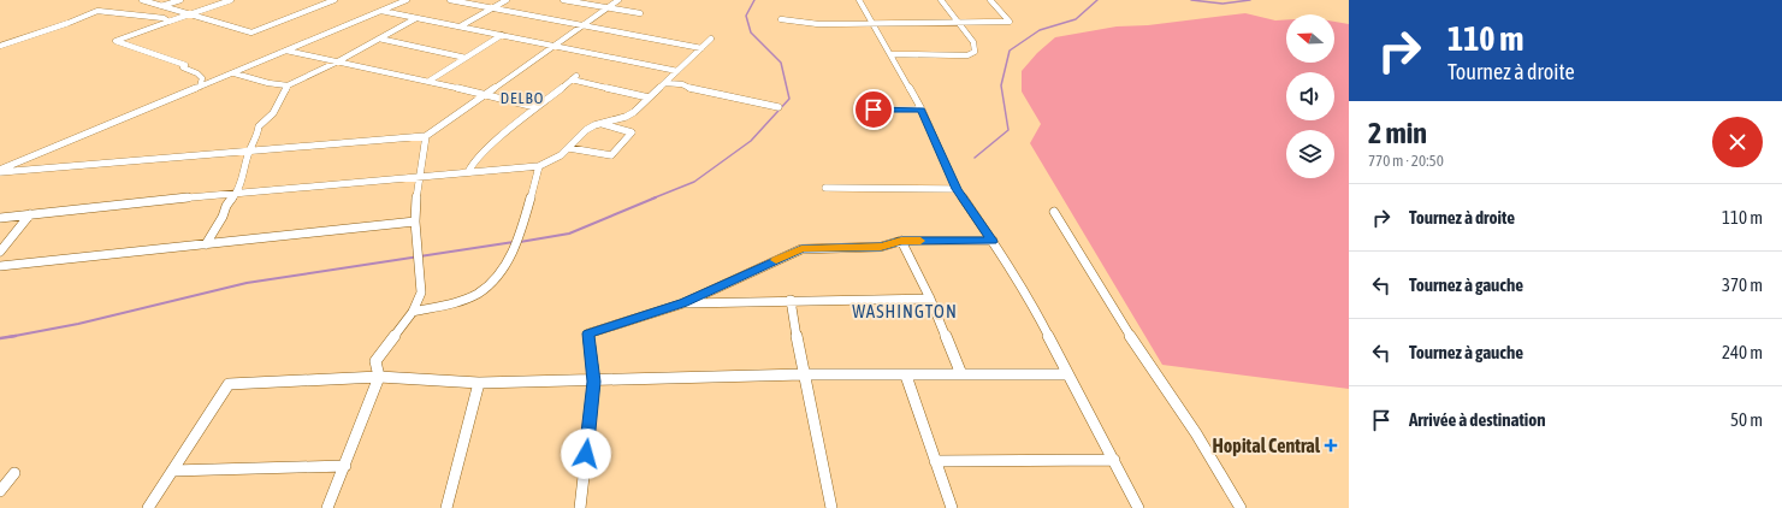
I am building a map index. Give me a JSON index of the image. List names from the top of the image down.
{
  "districts": ["DELBO", "WASHINGTON"],
  "places": {
    "health": ["Hopital Central"]
  },
  "north": "left",
  "page": {
    "turn": ["110 m", "Tournez à droite"],
    "heading": ["2 min", "770 m · 20:50"],
    "list": [
      {
        "name": "Tournez à droite",
        "value": "110 m"
      },
      {
        "name": "Tournez à gauche",
        "value": "370 m"
      },
      {
        "name": "Tournez à gauche",
        "value": "240 m"
      },
      {
        "name": "Arrivée à destination",
        "value": "50 m"
      }
    ]
  }
}
